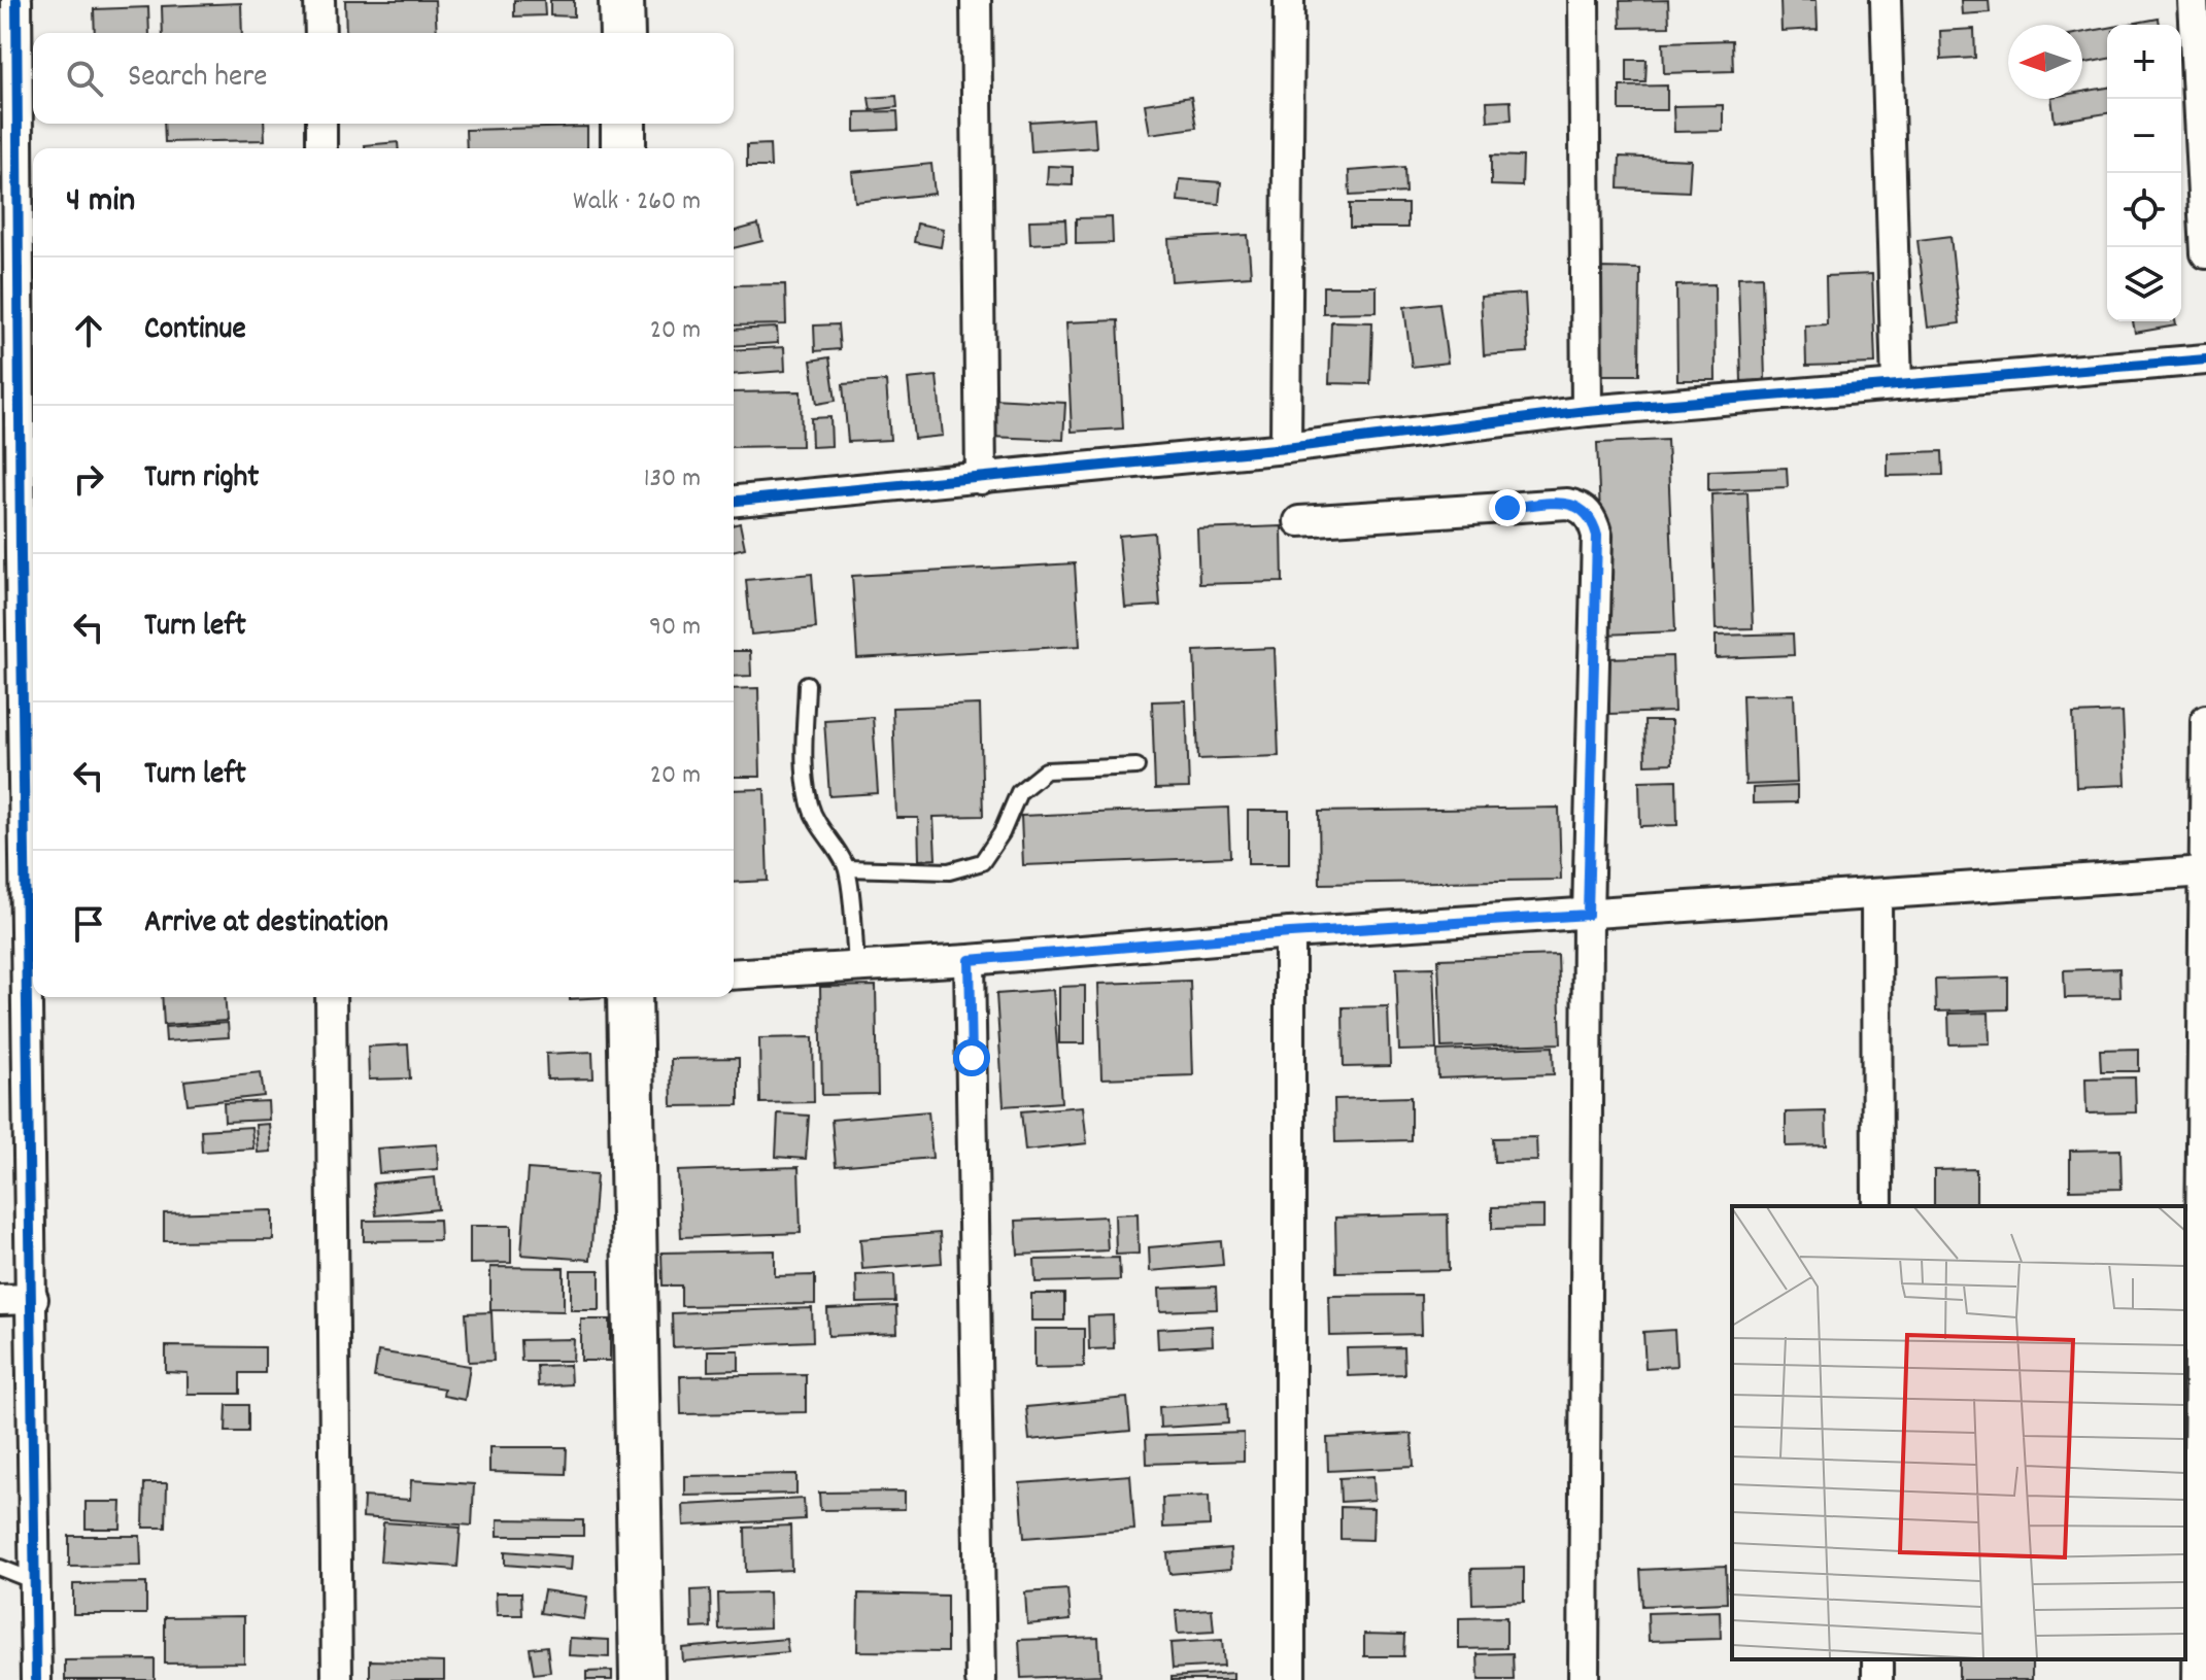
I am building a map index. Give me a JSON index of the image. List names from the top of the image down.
{
  "north": "left",
  "page": {
    "map_buttons": ["+", "−"],
    "search": "Search here",
    "heading": ["4 min", "Walk · 260 m"],
    "list": [
      ["Continue", "20 m"],
      ["Turn right", "130 m"],
      ["Turn left", "90 m"],
      ["Turn left", "20 m"],
      "Arrive at destination"
    ]
  }
}
